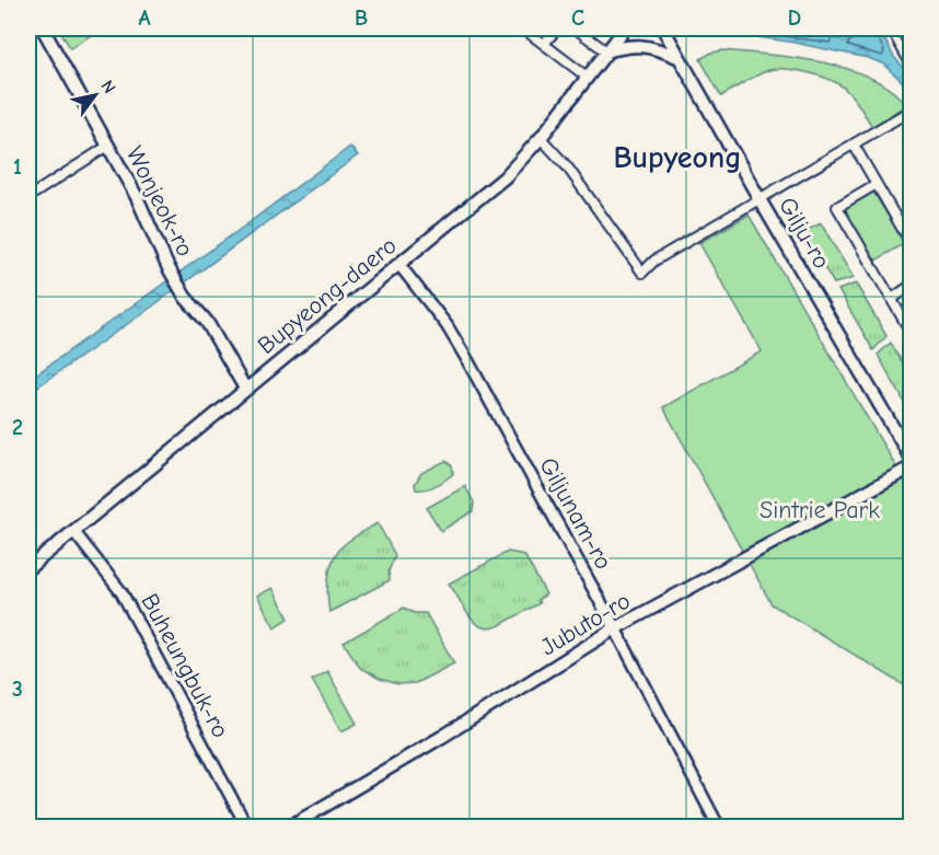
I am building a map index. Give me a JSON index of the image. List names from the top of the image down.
{
  "streets": {
    "main road": [
      "Wonjeok-ro",
      "Gilju-ro",
      "Bupyeong-daero",
      "Jubuto-ro"
    ],
    "street": ["Giljunam-ro", "Buheungbuk-ro"]
  },
  "crossings": [
    ["Wonjeok-ro", "Bupyeong-daero"],
    ["Bupyeong-daero", "Giljunam-ro"],
    ["Bupyeong-daero", "Buheungbuk-ro"],
    ["Giljunam-ro", "Jubuto-ro"]
  ],
  "districts": ["Bupyeong"],
  "parks": ["Sintrie Park"],
  "north": "top right",
  "grid": {
    "columns": [
      "A",
      "B",
      "C",
      "D"
    ],
    "rows": ["1", "2", "3"]
  }
}
